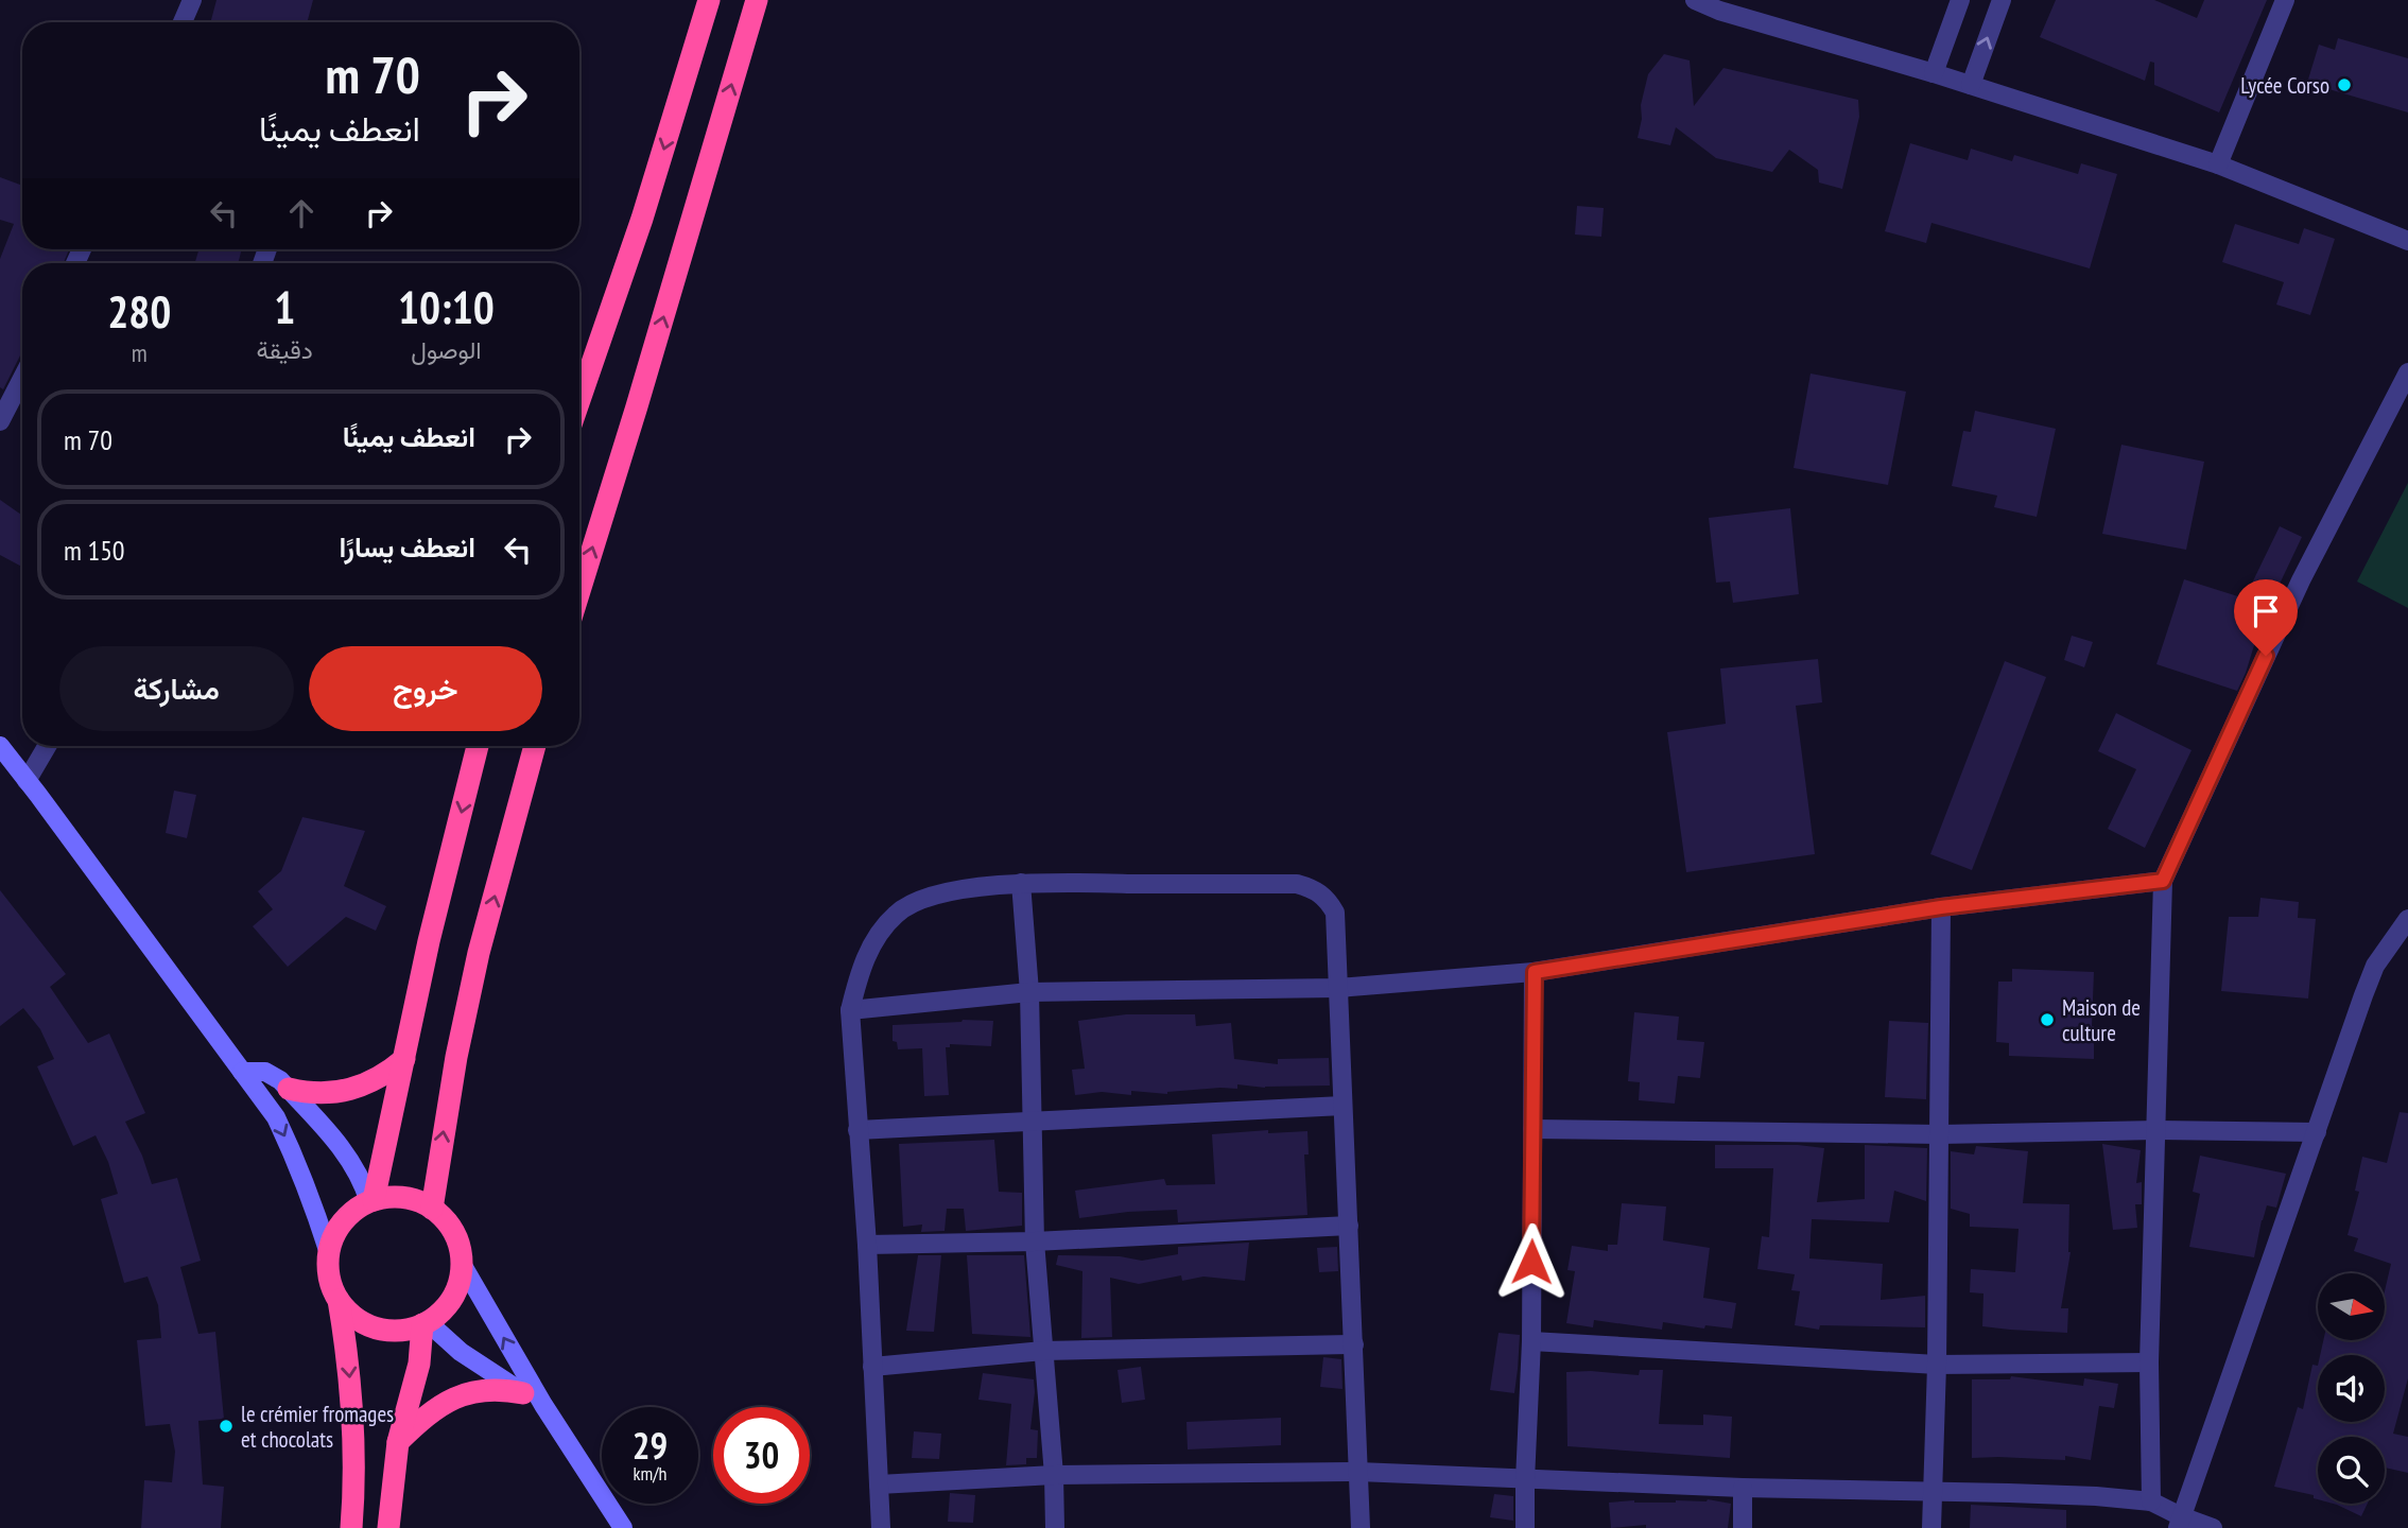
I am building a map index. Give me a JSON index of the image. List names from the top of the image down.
{
  "places": ["Lycée Corso", "Maison de culture", "le crémier fromages et chocolats"],
  "north": "right",
  "page": {
    "turn": ["70 m", "انعطف يمينًا"],
    "eta": [
      "10:10",
      "الوصول",
      "1",
      "دقيقة",
      "280",
      "m"
    ],
    "list": [
      {
        "name": "انعطف يمينًا",
        "value": "70 m"
      },
      {
        "name": "انعطف يسارًا",
        "value": "150 m"
      }
    ],
    "buttons": ["خروج", "مشاركة"],
    "speed": "29 km/h",
    "limit": "30"
  }
}
